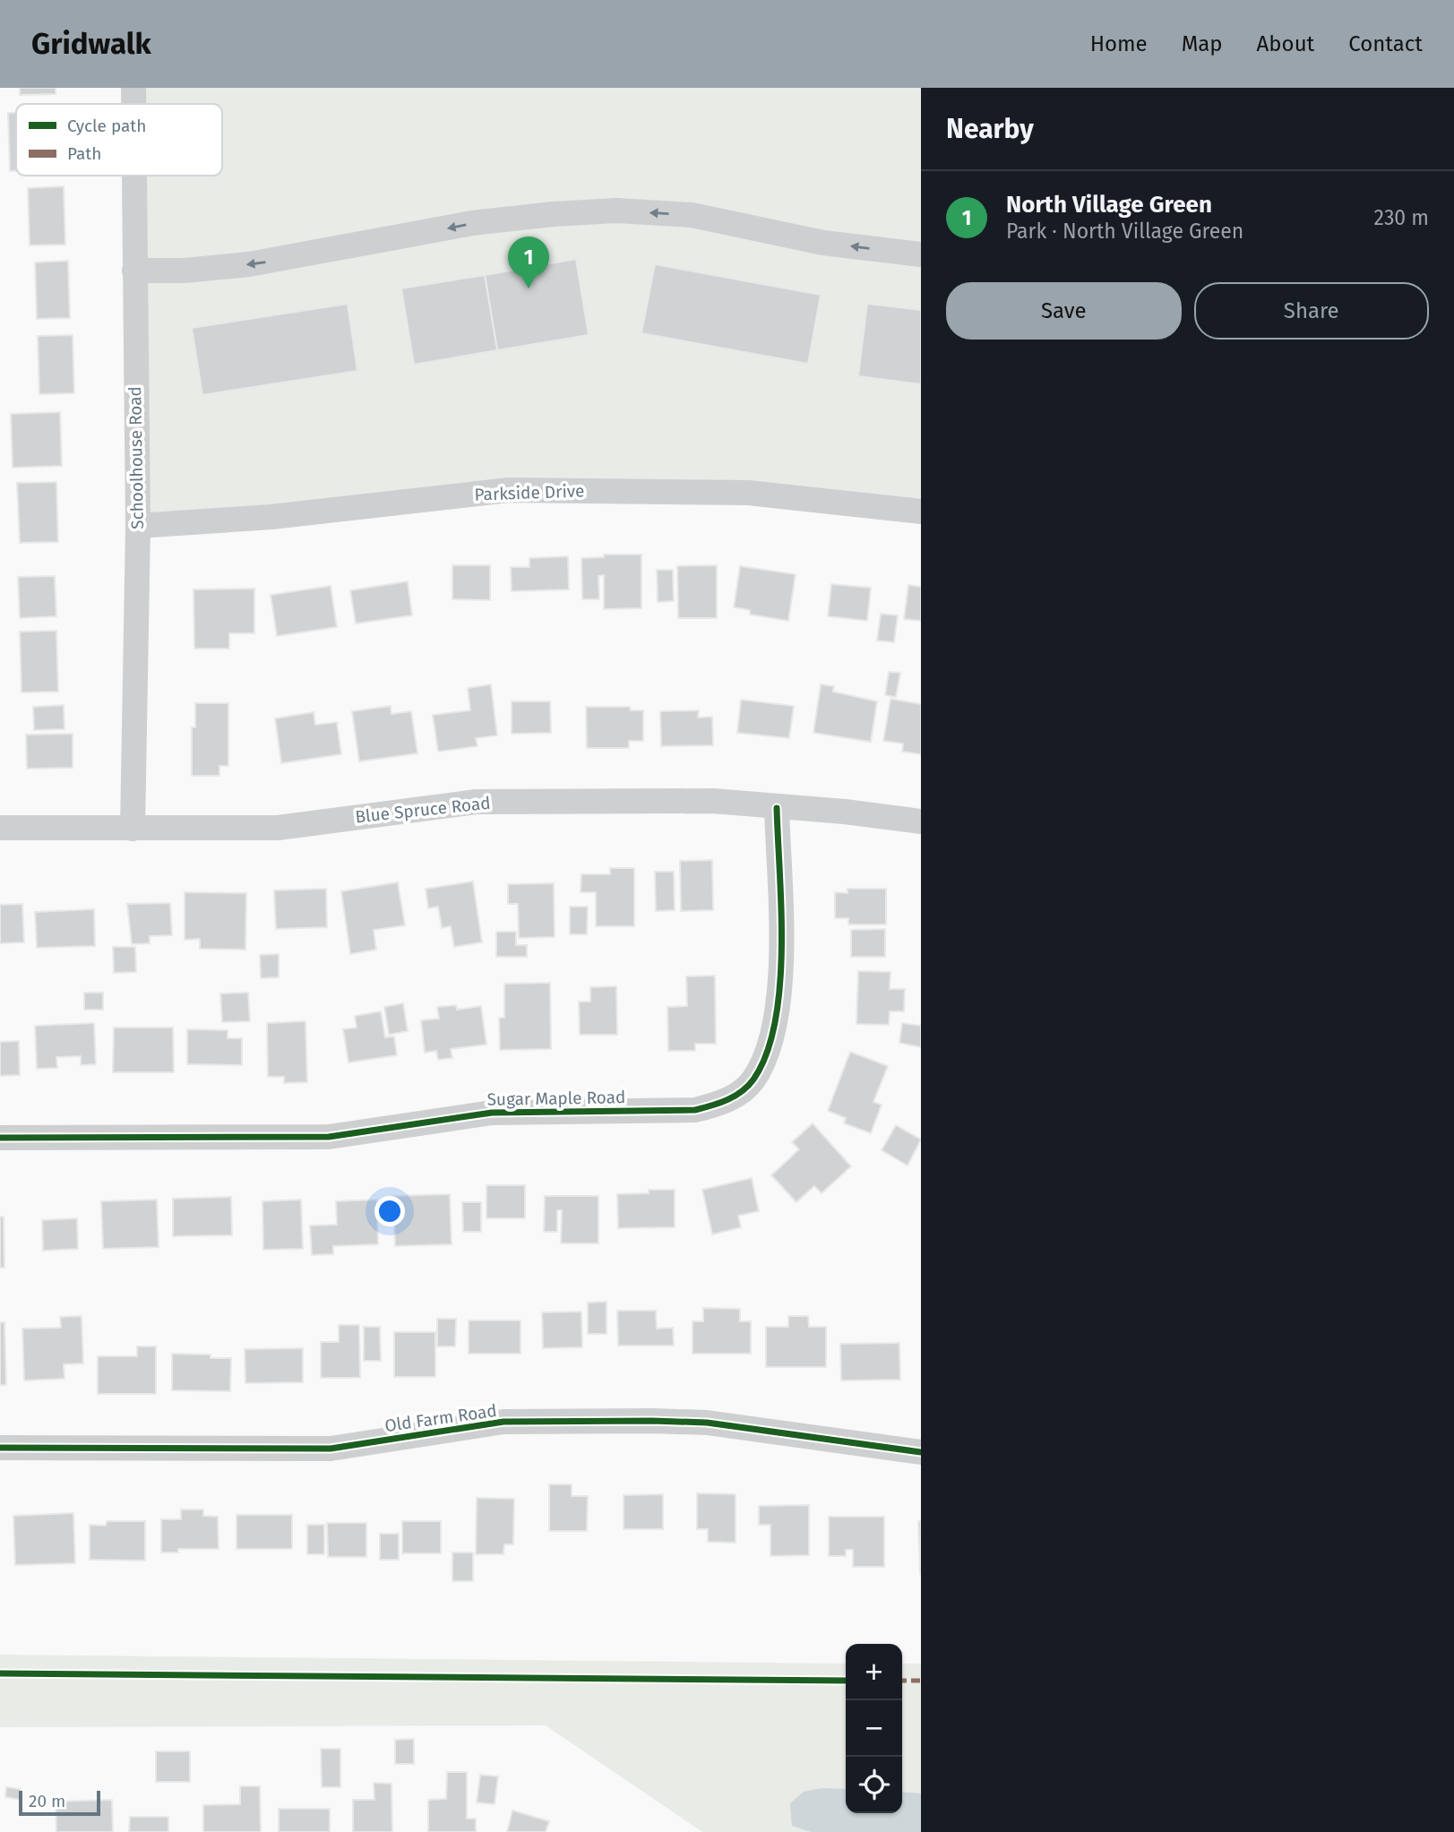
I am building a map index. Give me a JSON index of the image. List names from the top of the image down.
{
  "streets": {
    "street": [
      "Schoolhouse Road",
      "Parkside Drive",
      "Blue Spruce Road",
      "Sugar Maple Road",
      "Old Farm Road"
    ]
  },
  "crossings": [
    ["Schoolhouse Road", "Parkside Drive"],
    ["Schoolhouse Road", "Blue Spruce Road"],
    ["Blue Spruce Road", "Sugar Maple Road"]
  ],
  "legend": ["Cycle path", "Path"],
  "scale_bar": "20 m",
  "page": {
    "header": "Gridwalk",
    "nav": [
      "Home",
      "Map",
      "About",
      "Contact"
    ],
    "heading": "Nearby",
    "list": [
      {
        "mark": "1",
        "name": "North Village Green",
        "note": "Park · North Village Green",
        "value": "230 m"
      }
    ],
    "pins": "1",
    "buttons": ["Save", "Share"],
    "map_buttons": ["+", "−"],
    "scale": "20 m"
  }
}
